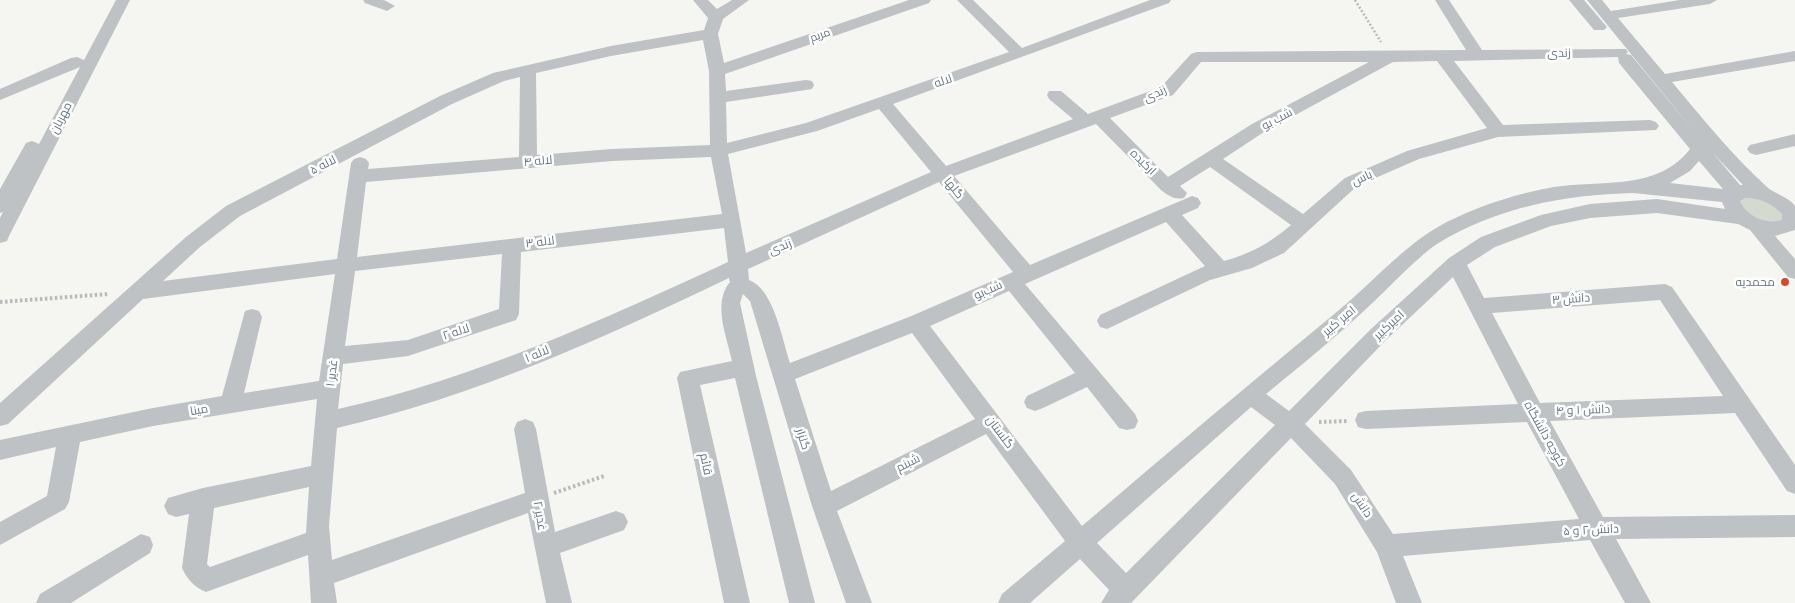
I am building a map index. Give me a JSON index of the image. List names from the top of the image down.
{
  "streets": {
    "street": [
      "مریم",
      "زندی",
      "لاله",
      "مهربان",
      "شب بو",
      "لاله ۴",
      "ارکیده",
      "لاله ۵",
      "یاس",
      "گلها",
      "لاله ۳",
      "شب‌بو",
      "دانش ۳",
      "امیر کبیر",
      "امیرکبیر",
      "لاله ۲",
      "لاله ۱",
      "غدیر ۱",
      "مینا",
      "دانش ۱ و ۴",
      "گلستان",
      "کوچه دانشگاه",
      "گلزار",
      "شبنم",
      "قائم",
      "دانش",
      "غدیر ۲",
      "دانش ۲ و ۵"
    ]
  },
  "crossings": [
    ["زندی", "شب بو"],
    ["زندی", "ارکیده"],
    ["زندی", "گلها"],
    ["زندی", "لاله ۱"],
    ["زندی", "گلزار"],
    ["لاله", "لاله ۴"],
    ["لاله", "گلها"],
    ["شب بو", "ارکیده"],
    ["لاله ۴", "غدیر ۱"],
    ["ارکیده", "شب‌بو"],
    ["لاله ۵", "لاله ۳"],
    ["لاله ۵", "غدیر ۱"],
    ["گلها", "شب‌بو"],
    ["لاله ۳", "لاله ۲"],
    ["لاله ۳", "غدیر ۱"],
    ["شب‌بو", "گلستان"],
    ["شب‌بو", "گلزار"],
    ["دانش ۳", "دانش ۱ و ۴"],
    ["دانش ۳", "کوچه دانشگاه"],
    ["امیر کبیر", "گلستان"],
    ["امیر کبیر", "دانش"],
    ["امیرکبیر", "گلستان"],
    ["امیرکبیر", "کوچه دانشگاه"],
    ["امیرکبیر", "دانش"],
    ["لاله ۲", "غدیر ۱"],
    ["لاله ۱", "غدیر ۱"],
    ["لاله ۱", "گلزار"],
    ["غدیر ۱", "مینا"],
    ["دانش ۱ و ۴", "کوچه دانشگاه"],
    ["گلستان", "شبنم"],
    ["کوچه دانشگاه", "دانش ۲ و ۵"],
    ["گلزار", "شبنم"],
    ["دانش", "دانش ۲ و ۵"]
  ],
  "places": ["محمدیه"]
}
